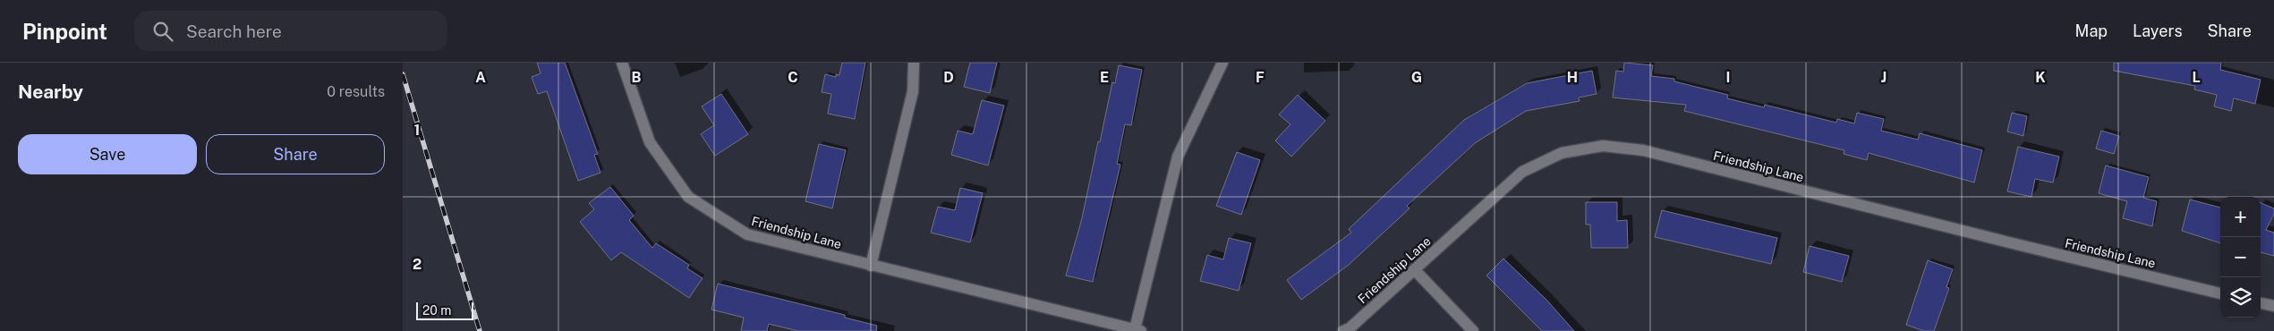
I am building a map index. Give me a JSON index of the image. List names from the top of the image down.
{
  "streets": {
    "street": ["Friendship Lane"]
  },
  "scale_bar": "20 m",
  "page": {
    "header": "Pinpoint",
    "search": "Search here",
    "nav": ["Map", "Layers", "Share"],
    "heading": ["Nearby", "0 results"],
    "buttons": ["Save", "Share"],
    "map_buttons": ["+", "−"],
    "scale": "20 m"
  },
  "grid": {
    "columns": [
      "A",
      "B",
      "C",
      "D",
      "E",
      "F",
      "G",
      "H",
      "I",
      "J",
      "K",
      "L"
    ],
    "rows": ["1", "2"]
  }
}
